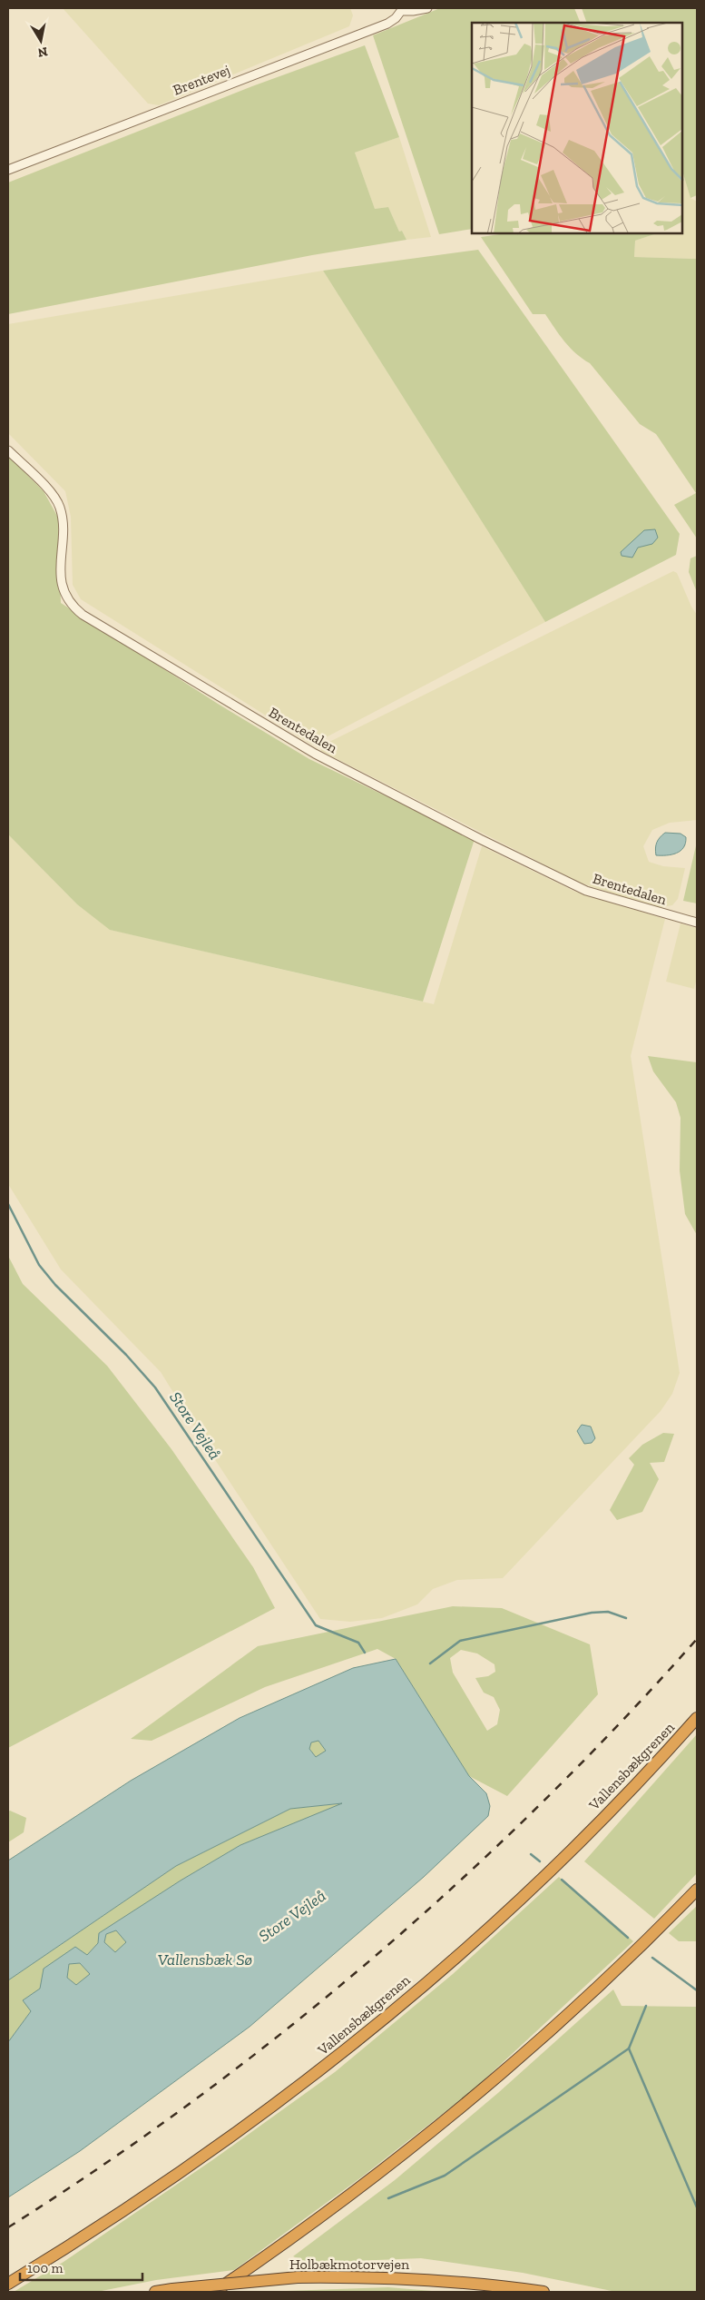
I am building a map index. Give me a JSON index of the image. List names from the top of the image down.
{
  "streets": {
    "highway": ["Vallensbækgrenen", "Holbækmotorvejen"],
    "street": ["Brentevej", "Brentedalen"]
  },
  "water": ["Store Vejleå", "Vallensbæk Sø"],
  "scale_bar": "100 m",
  "north": "bottom"
}
